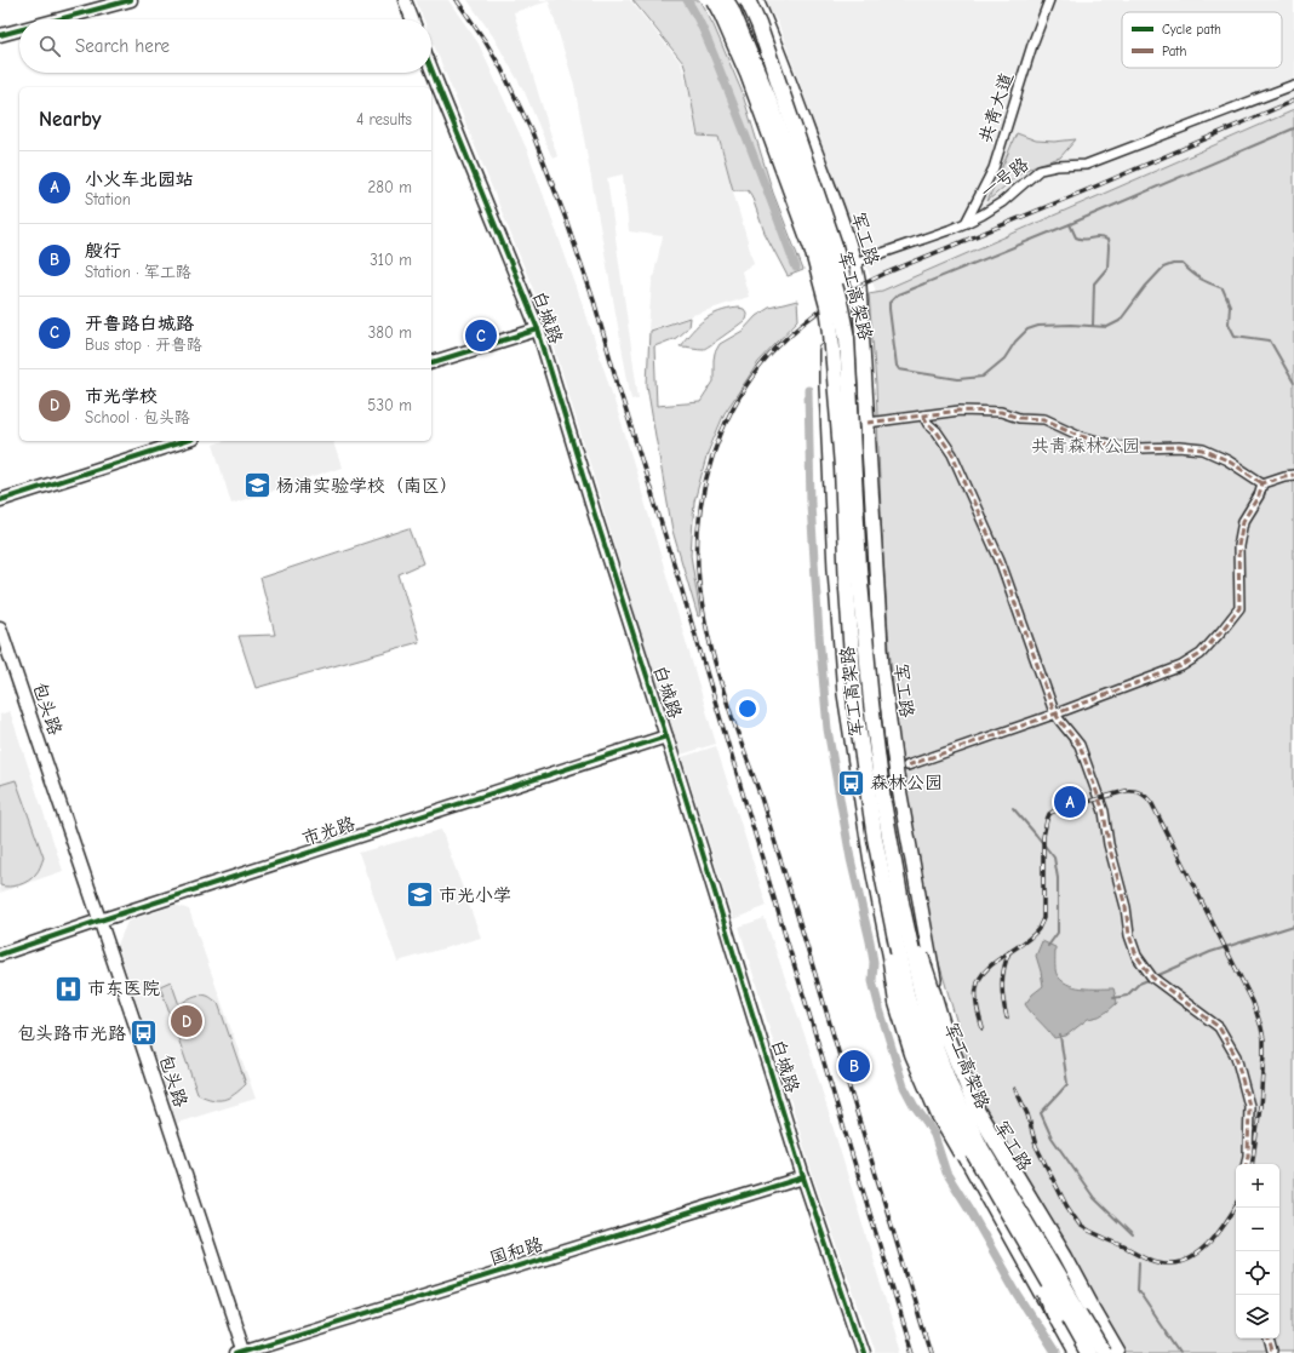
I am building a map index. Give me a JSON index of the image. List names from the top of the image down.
{
  "streets": {
    "highway": ["军工高架路"],
    "main road": ["军工路"],
    "street": [
      "共青大道",
      "一号路",
      "白城路",
      "包头路",
      "市光路",
      "国和路"
    ]
  },
  "crossings": [
    ["共青大道", "一号路"],
    ["一号路", "军工路"],
    ["白城路", "市光路"],
    ["白城路", "国和路"],
    ["包头路", "市光路"],
    ["包头路", "国和路"]
  ],
  "parks": ["共青森林公园"],
  "places": {
    "school or university": ["杨浦实验学校（南区）", "市光小学"],
    "bus stop": ["森林公园", "包头路市光路"],
    "hospital": ["市东医院"]
  },
  "legend": ["Cycle path", "Path"],
  "page": {
    "search": "Search here",
    "heading": ["Nearby", "4 results"],
    "list": [
      {
        "mark": "A",
        "name": "小火车北园站",
        "note": "Station",
        "value": "280 m"
      },
      {
        "mark": "B",
        "name": "殷行",
        "note": "Station · 军工路",
        "value": "310 m"
      },
      {
        "mark": "C",
        "name": "开鲁路白城路",
        "note": "Bus stop · 开鲁路",
        "value": "380 m"
      },
      {
        "mark": "D",
        "name": "市光学校",
        "note": "School · 包头路",
        "value": "530 m"
      }
    ],
    "pins": [
      "C",
      "A",
      "D",
      "B"
    ],
    "map_buttons": ["+", "−"]
  }
}
